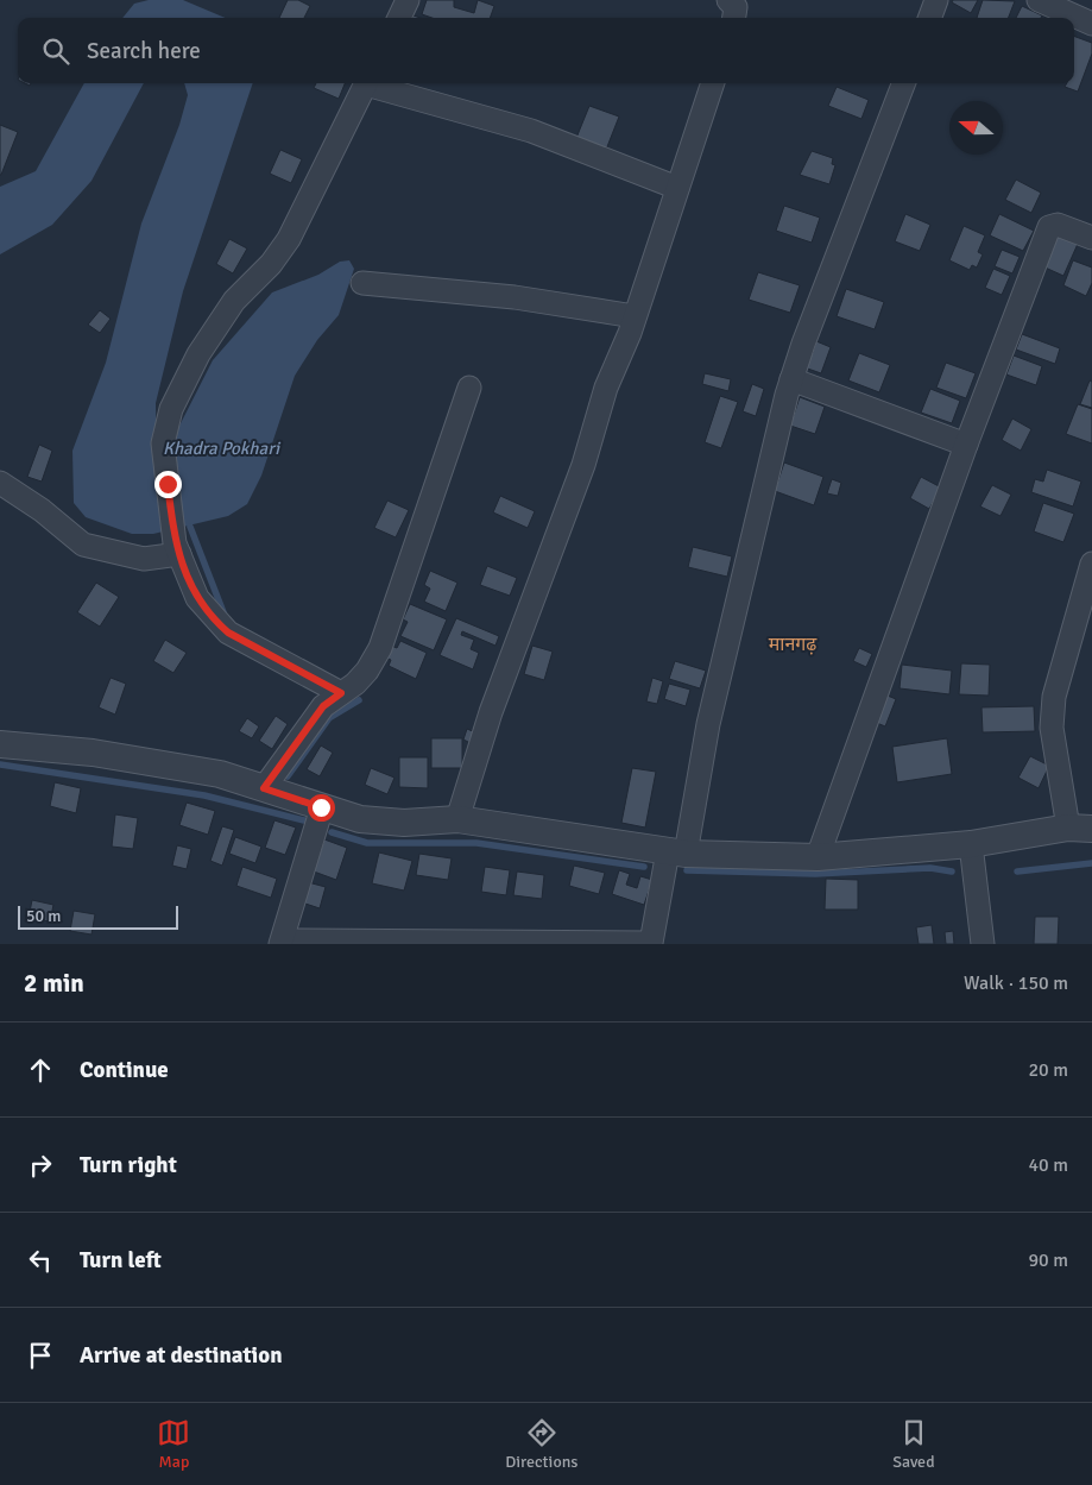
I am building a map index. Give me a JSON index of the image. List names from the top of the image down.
{
  "districts": ["मानगढ़"],
  "water": ["Khadra Pokhari"],
  "scale_bar": "50 m",
  "north": "left",
  "page": {
    "search": "Search here",
    "scale": "50 m",
    "heading": ["2 min", "Walk · 150 m"],
    "list": [
      ["Continue", "20 m"],
      ["Turn right", "40 m"],
      ["Turn left", "90 m"],
      "Arrive at destination"
    ],
    "nav": ["Map", "Directions", "Saved"]
  }
}
